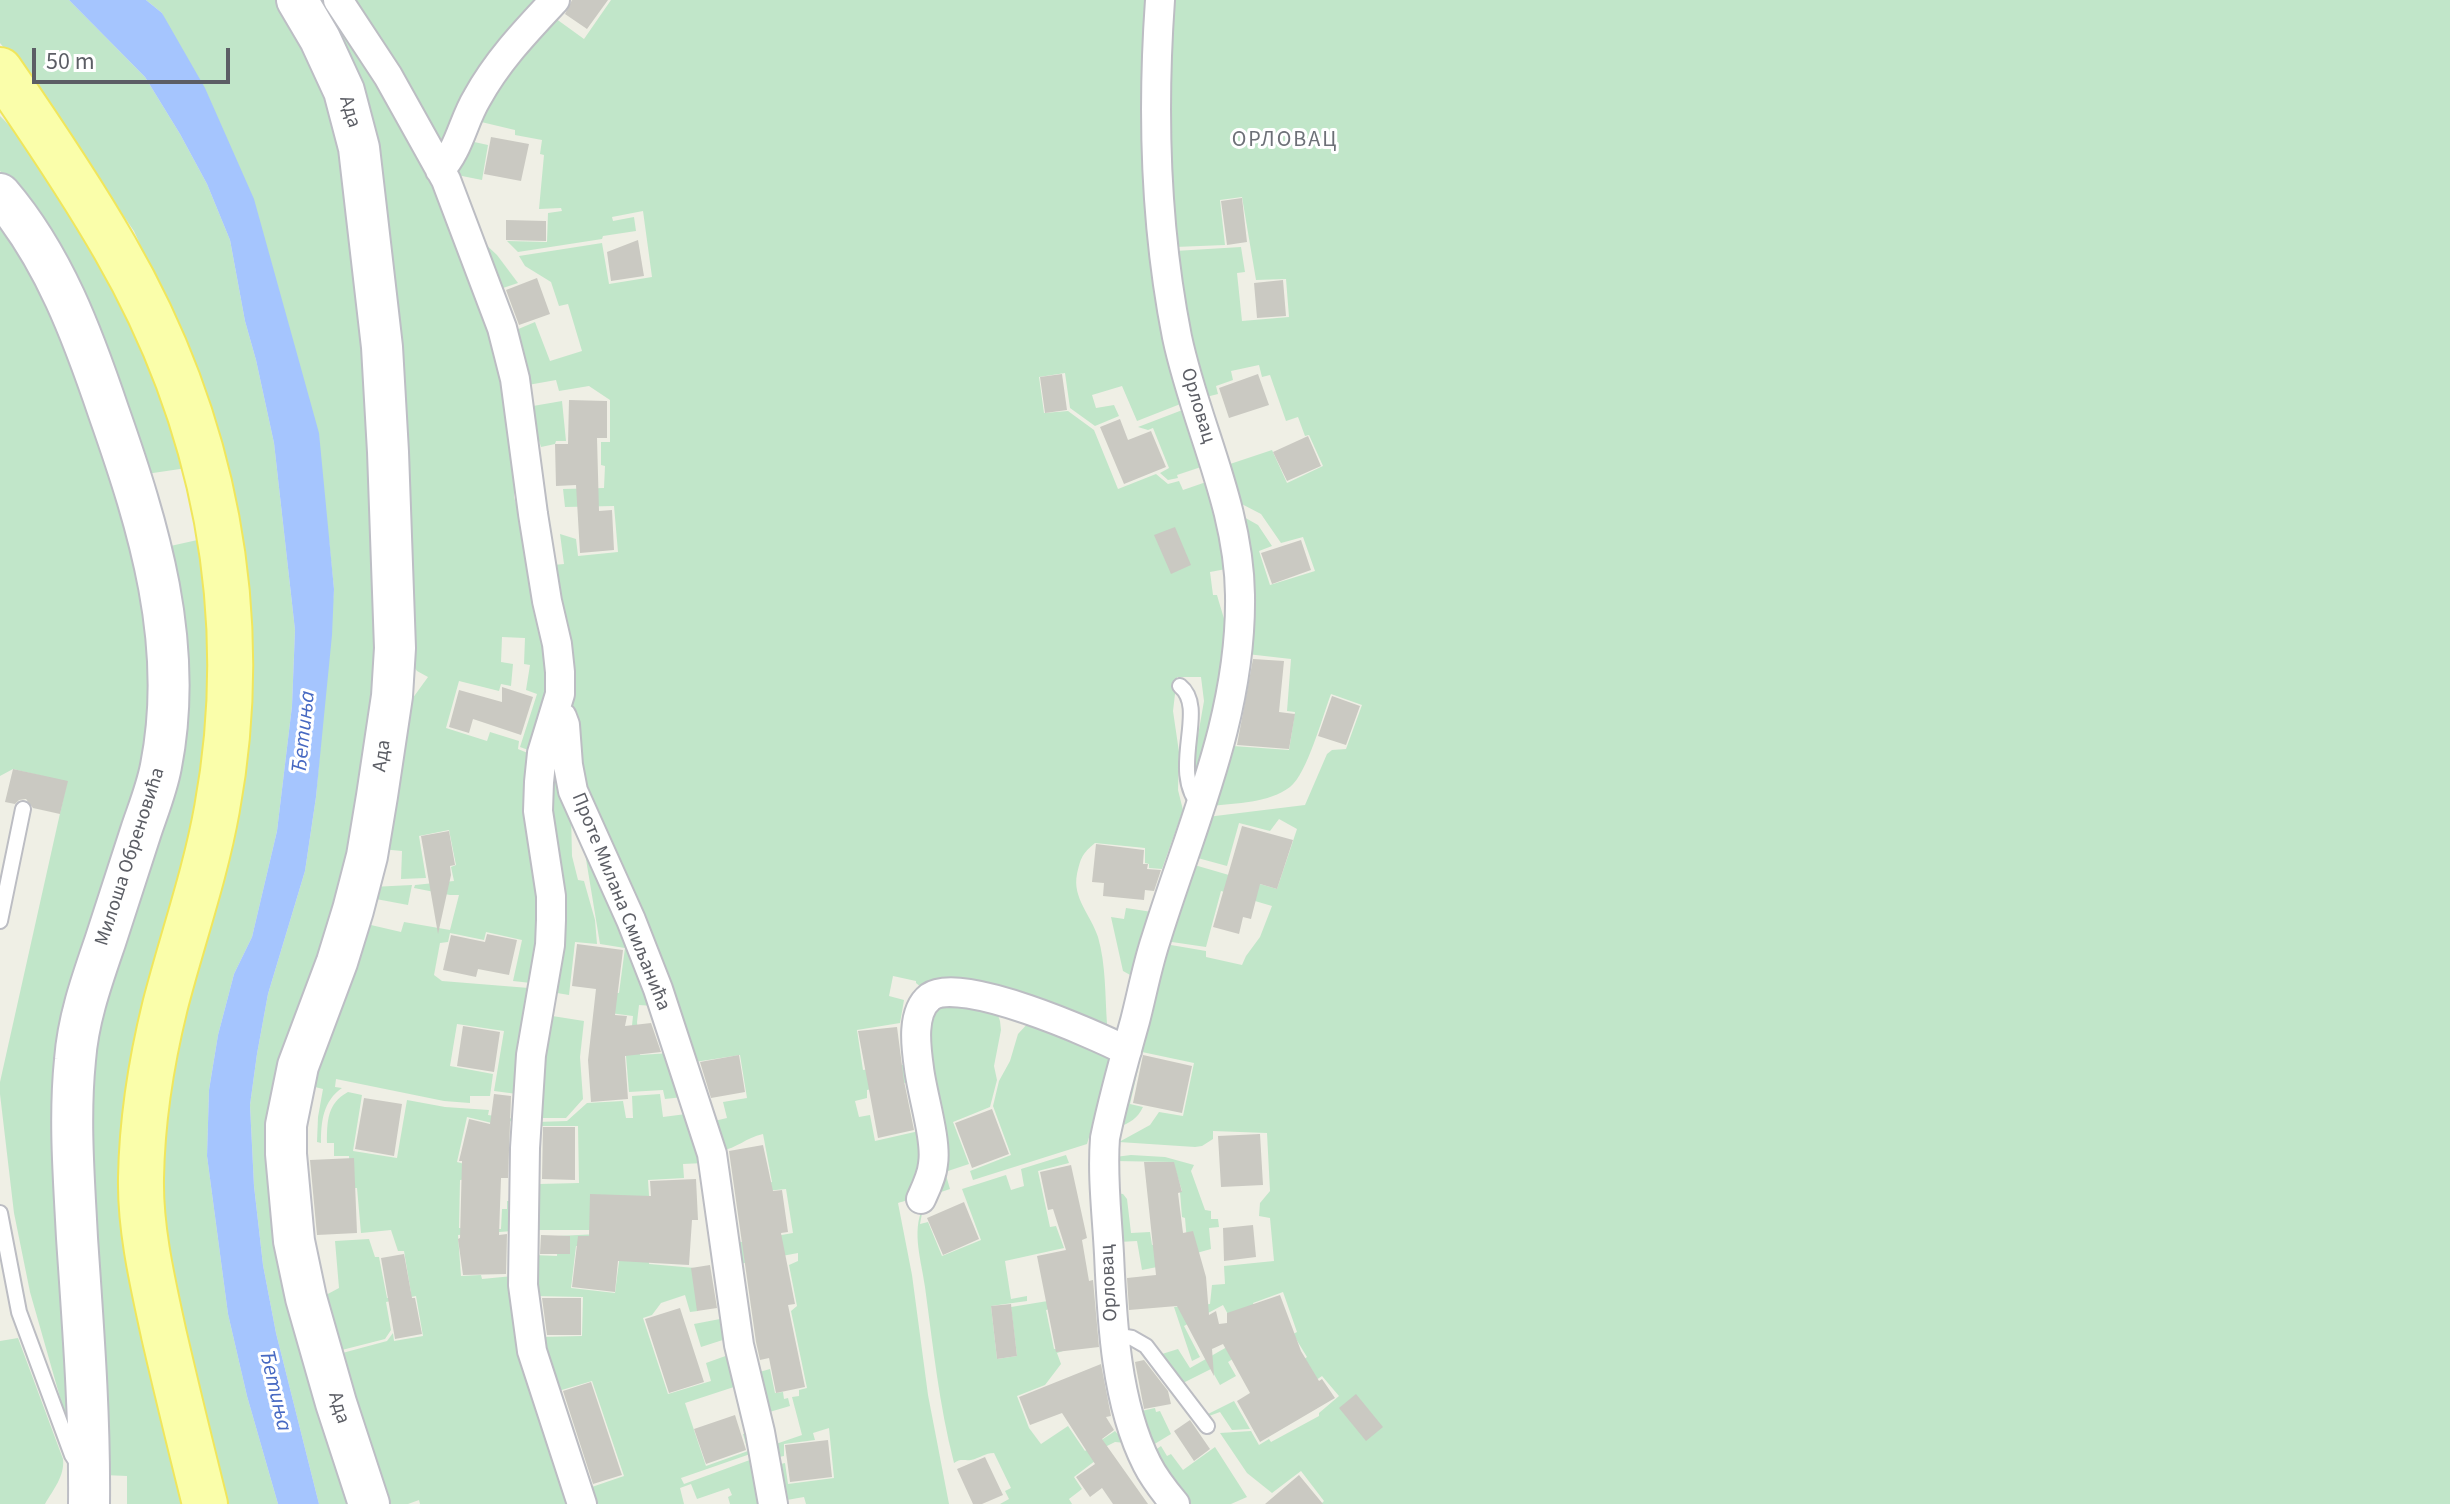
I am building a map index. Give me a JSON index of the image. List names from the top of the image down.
{
  "streets": {
    "street": [
      "Ада",
      "Орловац",
      "Милоша Обреновића",
      "Проте Милана Смиљанића"
    ]
  },
  "districts": ["ОРЛОВАЦ"],
  "water": ["Ђетиња"],
  "scale_bar": "50 m"
}
